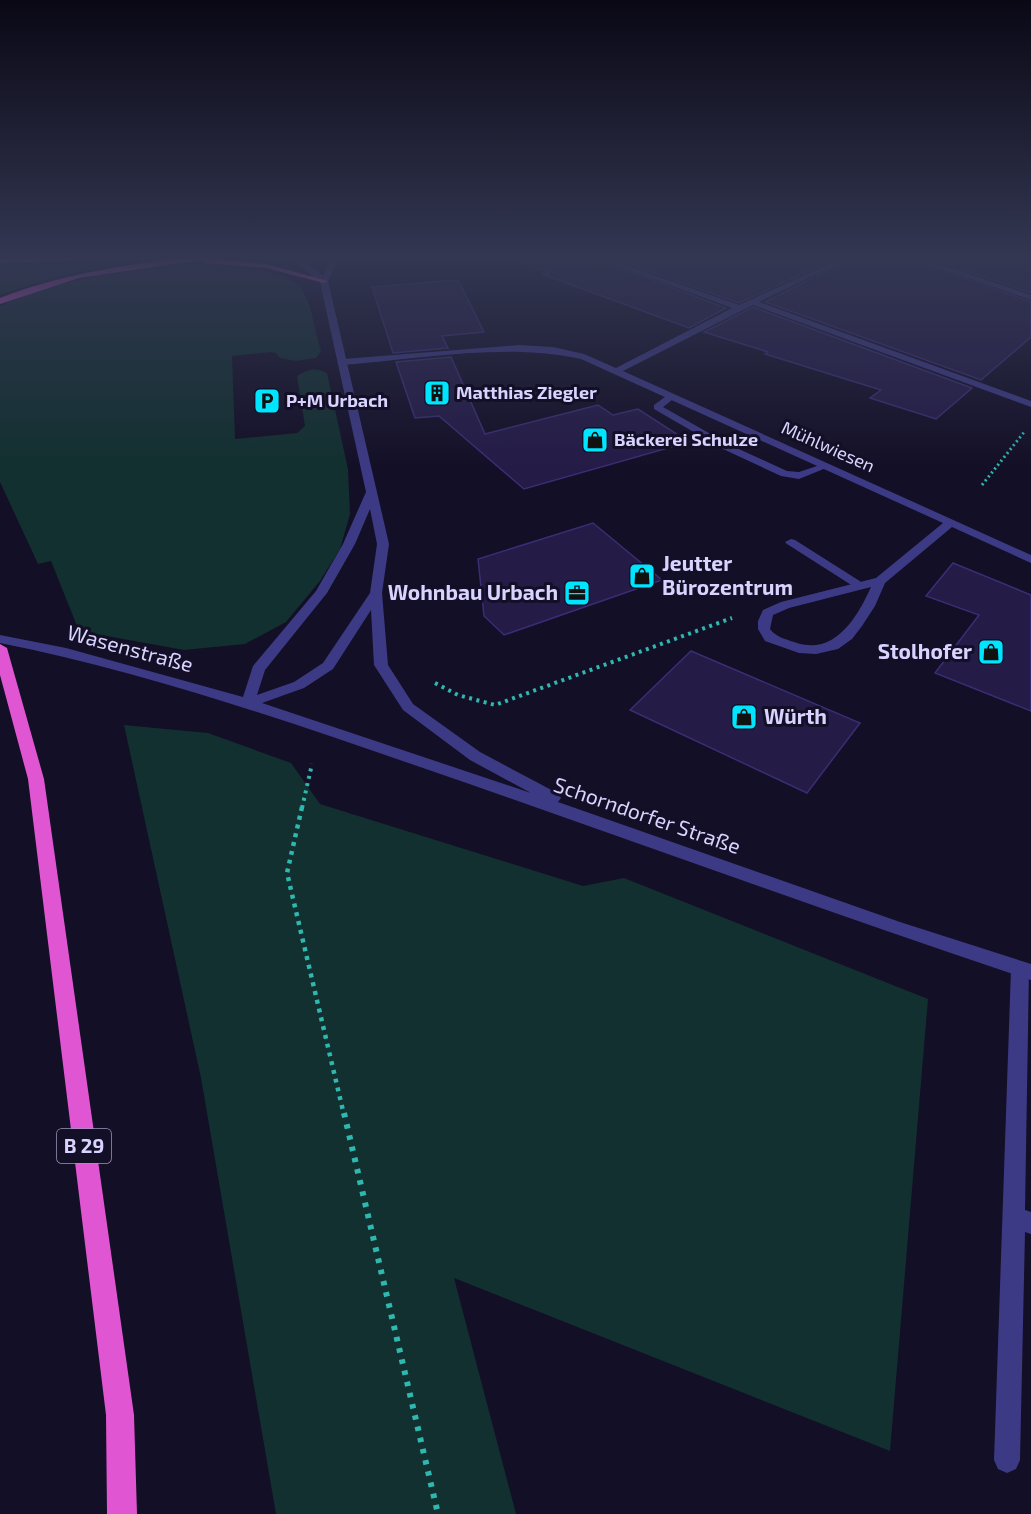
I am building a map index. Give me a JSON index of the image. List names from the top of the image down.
{
  "streets": {
    "highway": ["B 29"],
    "street": ["Mühlwiesen", "Wasenstraße", "Schorndorfer Straße"]
  },
  "crossings": [
    ["Wasenstraße", "Schorndorfer Straße"]
  ],
  "places": {
    "building": ["Matthias Ziegler"],
    "parking": ["P+M Urbach"],
    "shop": [
      "Bäckerei Schulze",
      "Jeutter Bürozentrum",
      "Stolhofer",
      "Würth"
    ],
    "office": ["Wohnbau Urbach"]
  }
}
